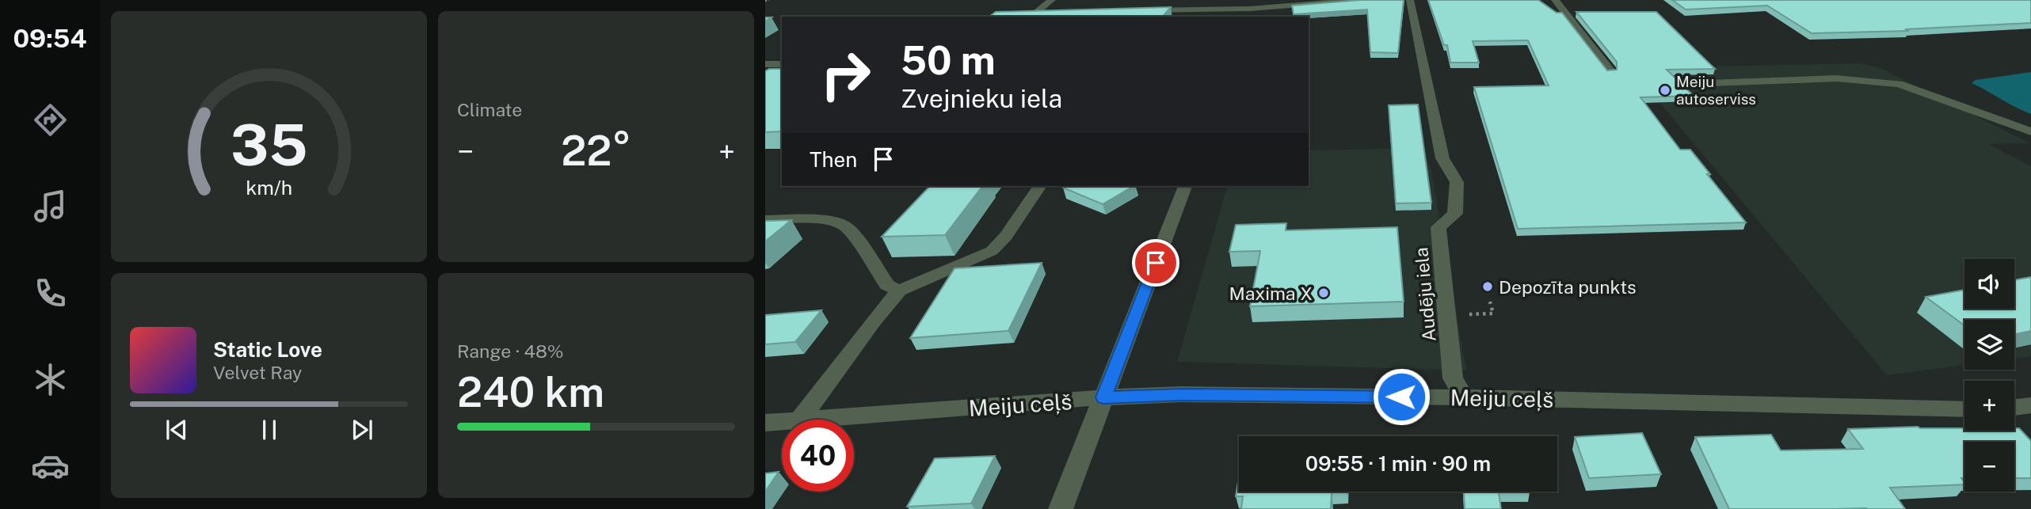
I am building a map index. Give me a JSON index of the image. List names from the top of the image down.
{
  "streets": {
    "street": ["Audēju iela", "Meiju ceļš"]
  },
  "crossings": [
    ["Audēju iela", "Meiju ceļš"]
  ],
  "places": ["Meiju autoserviss", "Depozīta punkts", "Maxima X"],
  "page": {
    "tabs": "09:54",
    "tile": [
      "Climate",
      ["Range · 48%", "240 km"]
    ],
    "turn": ["50 m", "Zvejnieku iela"],
    "heat": ["−", "22°", "+"],
    "then": "Then",
    "map_buttons": ["+", "−"],
    "song": ["Static Love", "Velvet Ray"],
    "limit": "40",
    "trip": "09:55 · 1 min · 90 m",
    "gauge": ["35", "km/h"]
  }
}
